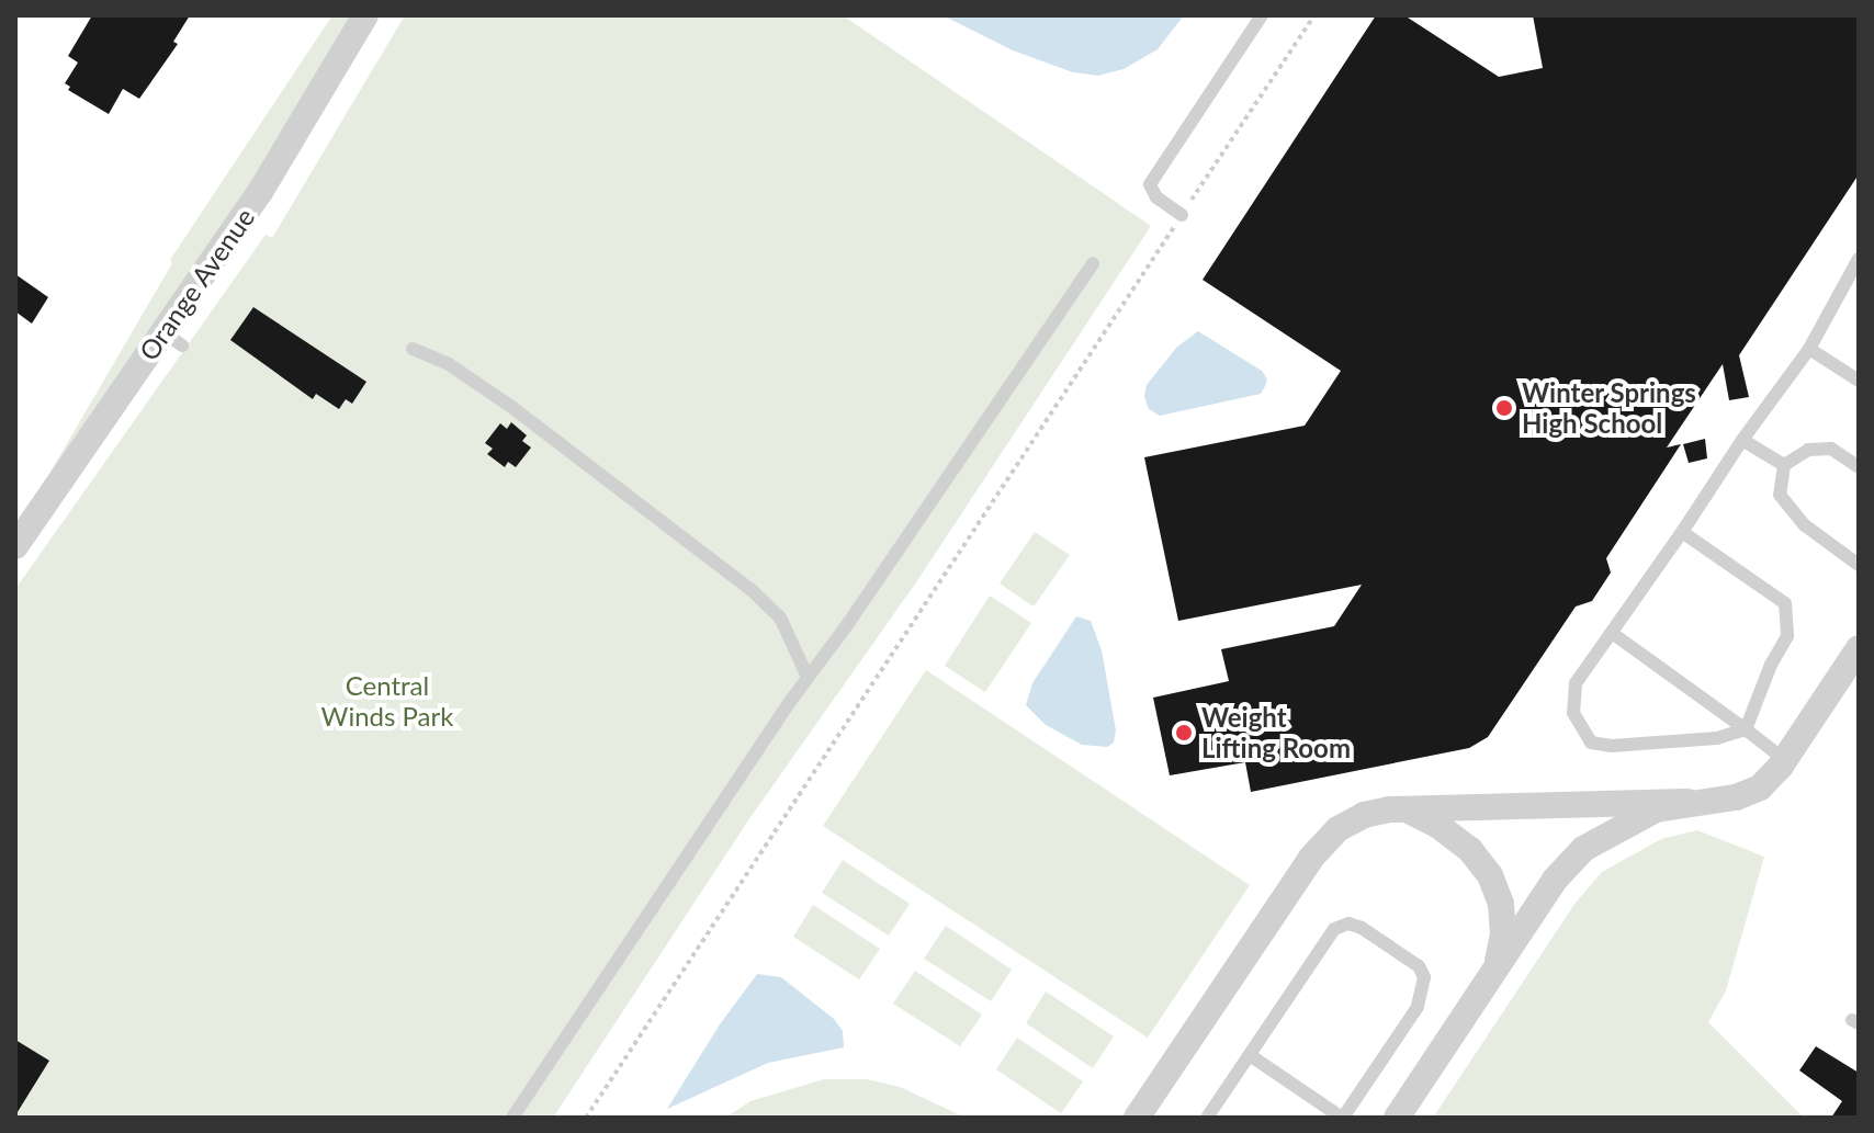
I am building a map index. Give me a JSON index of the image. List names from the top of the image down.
{
  "streets": {
    "street": ["Orange Avenue"]
  },
  "parks": ["Central Winds Park"],
  "places": ["Winter Springs High School", "Weight Lifting Room"]
}
